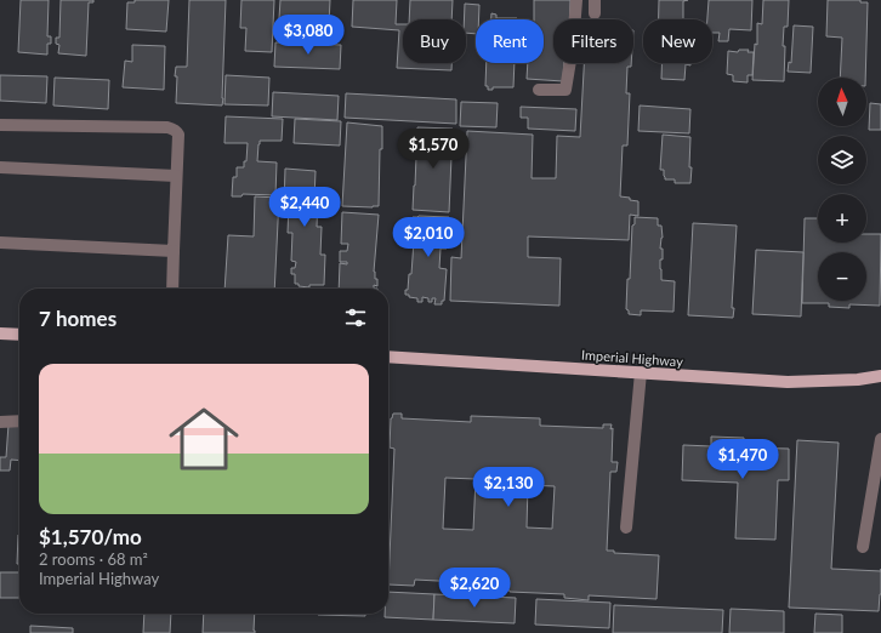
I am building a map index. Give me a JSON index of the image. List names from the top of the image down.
{
  "streets": {
    "main road": ["Imperial Highway"]
  },
  "north": "top",
  "page": {
    "price": [
      "$3,080",
      "$1,570",
      "$2,440",
      "$2,010",
      "$1,470",
      "$2,130",
      "$2,620"
    ],
    "chip": [
      "Buy",
      "Rent",
      "Filters",
      "New"
    ],
    "map_buttons": ["+", "−"],
    "heading": "7 homes",
    "list": [
      {
        "name": "$1,570/mo",
        "note": "2 rooms · 68 m² · Imperial Highway"
      }
    ]
  }
}
